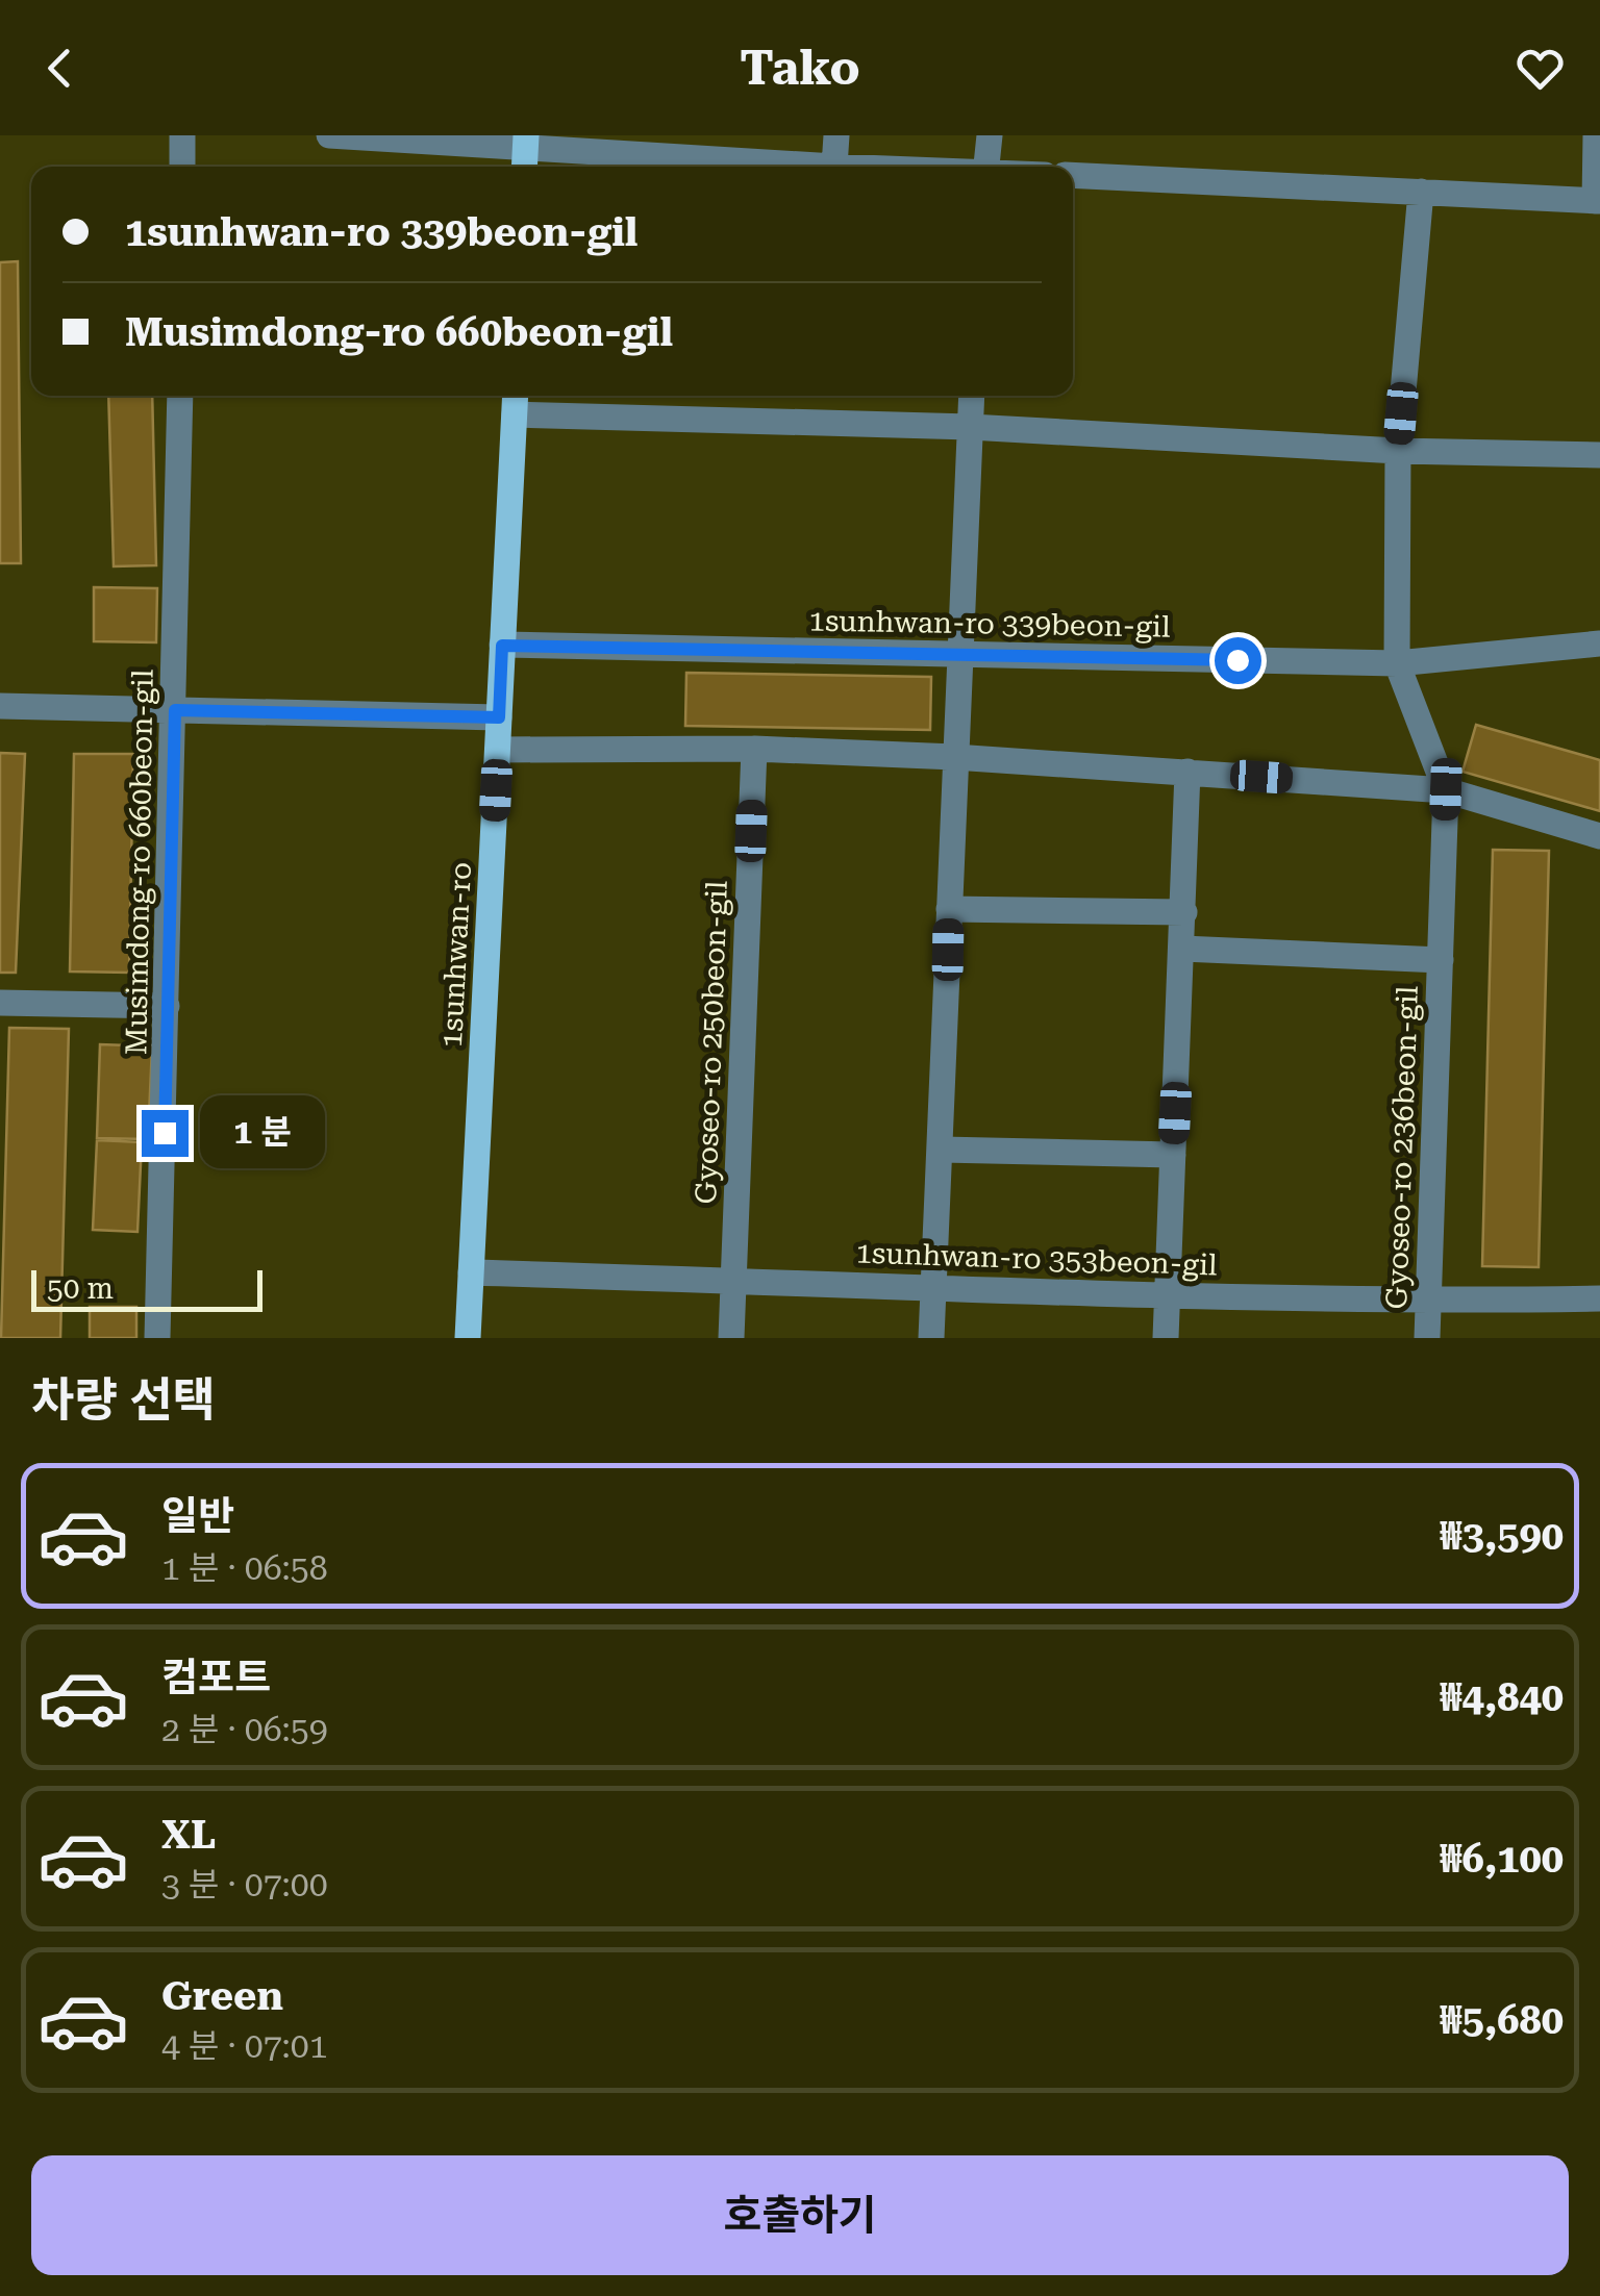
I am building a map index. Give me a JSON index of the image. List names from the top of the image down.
{
  "streets": {
    "main road": ["1sunhwan-ro"],
    "street": [
      "1sunhwan-ro 339beon-gil",
      "Musimdong-ro 660beon-gil",
      "Gyoseo-ro 250beon-gil",
      "Gyoseo-ro 236beon-gil",
      "1sunhwan-ro 353beon-gil"
    ]
  },
  "crossings": [
    ["1sunhwan-ro 339beon-gil", "1sunhwan-ro"],
    ["1sunhwan-ro", "1sunhwan-ro 353beon-gil"],
    ["Gyoseo-ro 250beon-gil", "1sunhwan-ro 353beon-gil"],
    ["Gyoseo-ro 236beon-gil", "1sunhwan-ro 353beon-gil"]
  ],
  "scale_bar": "50 m",
  "page": {
    "header": "Tako",
    "banner": ["1sunhwan-ro 339beon-gil", "Musimdong-ro 660beon-gil"],
    "bubble": "1 분",
    "scale": "50 m",
    "heading": "차량 선택",
    "list": [
      {
        "name": "일반",
        "note": "1 분 · 06:58",
        "value": "₩3,590"
      },
      {
        "name": "컴포트",
        "note": "2 분 · 06:59",
        "value": "₩4,840"
      },
      {
        "name": "XL",
        "note": "3 분 · 07:00",
        "value": "₩6,100"
      },
      {
        "name": "Green",
        "note": "4 분 · 07:01",
        "value": "₩5,680"
      }
    ],
    "buttons": "호출하기"
  }
}
